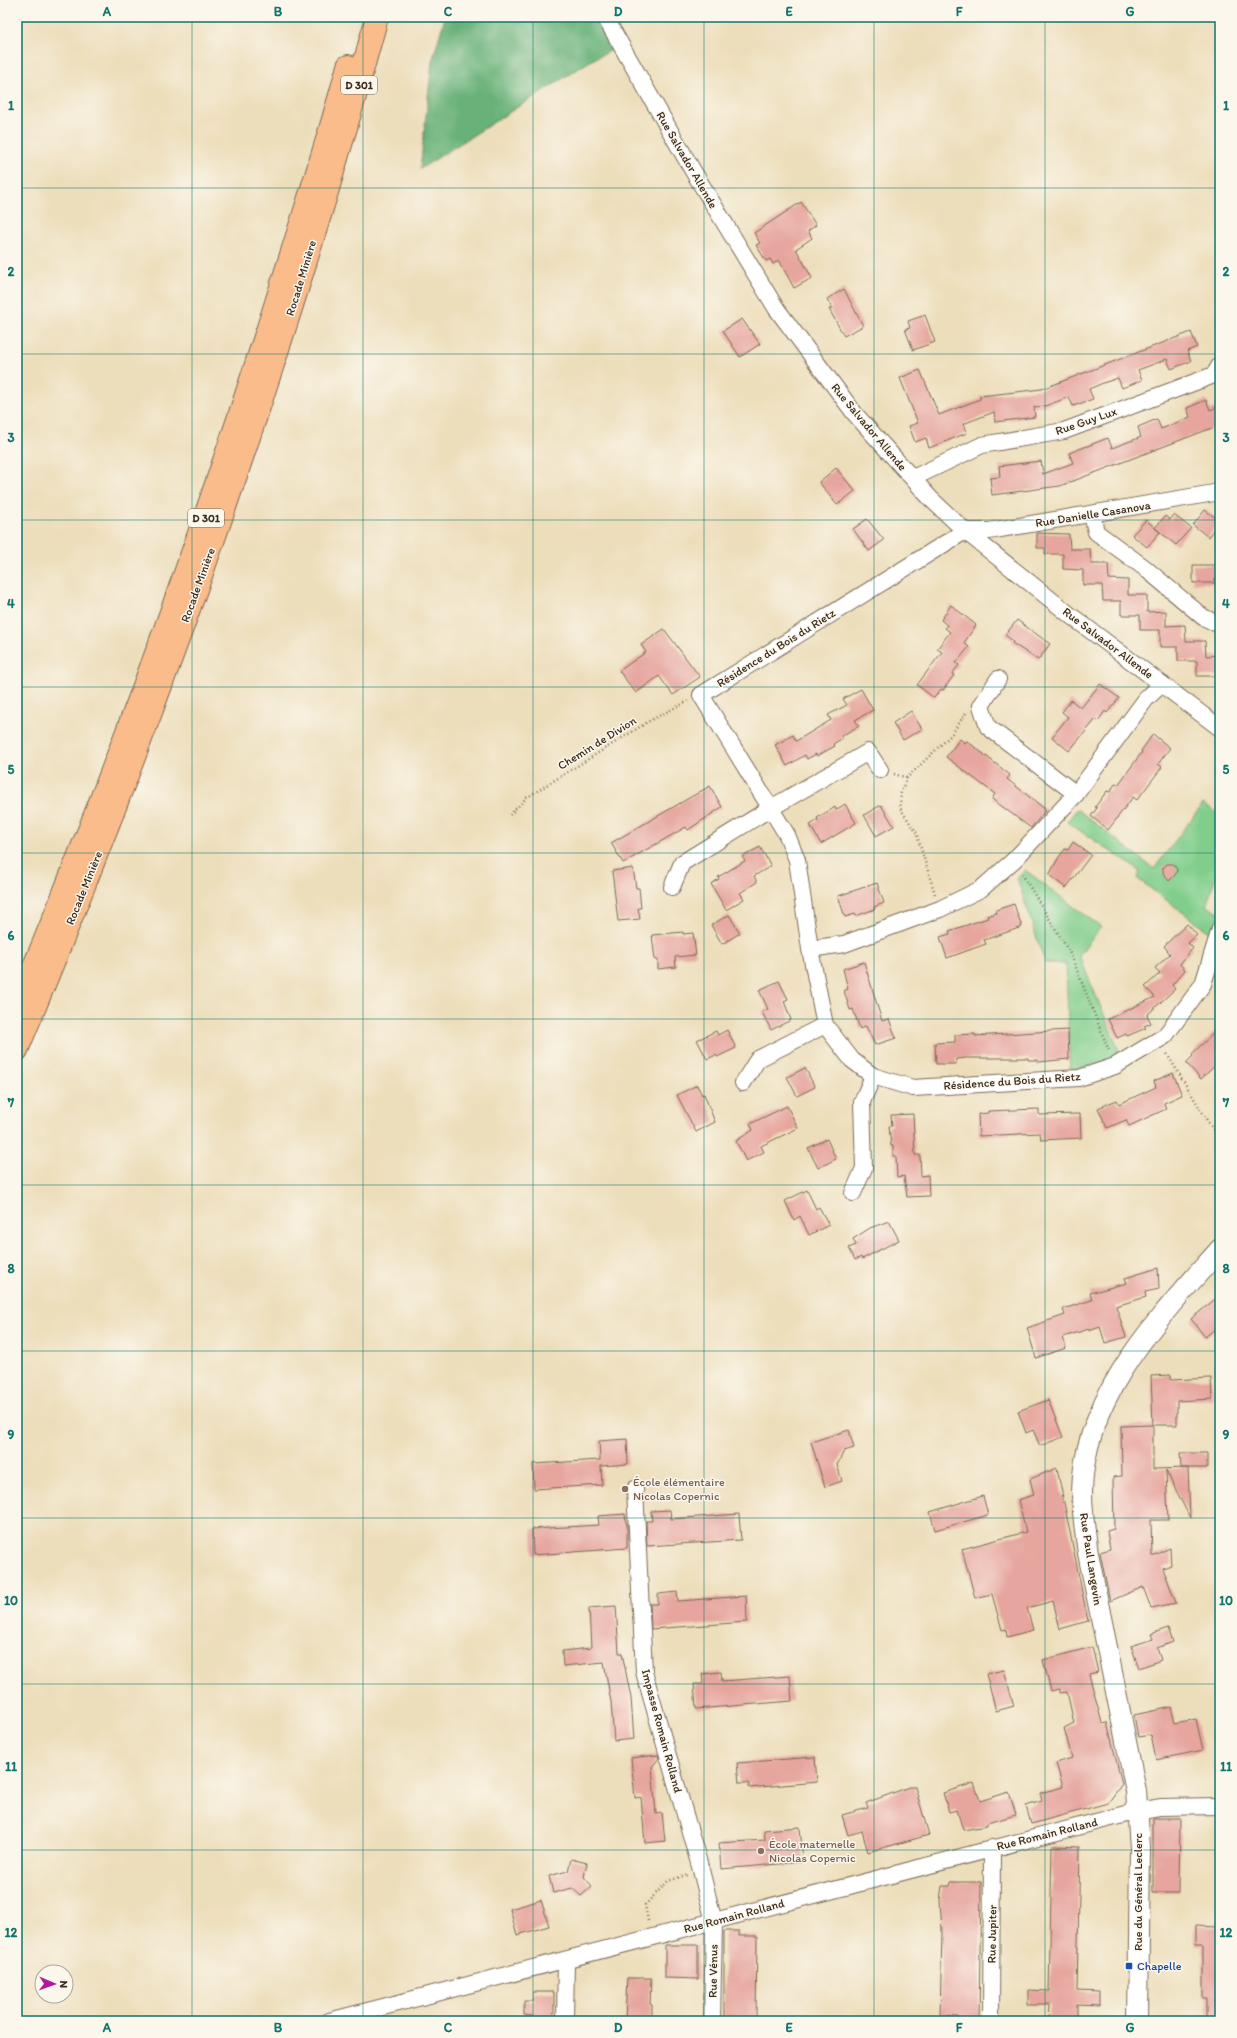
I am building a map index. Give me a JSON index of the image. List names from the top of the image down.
{
  "streets": {
    "highway": ["D 301", "Rocade Minière"],
    "street": [
      "Rue Salvador Allende",
      "Rue Guy Lux",
      "Rue Danielle Casanova",
      "Résidence du Bois du Rietz",
      "Rue Paul Langevin",
      "Impasse Romain Rolland",
      "Rue Romain Rolland",
      "Rue du Général Leclerc",
      "Rue Jupiter",
      "Rue Vénus"
    ],
    "path": ["Chemin de Divion"]
  },
  "crossings": [
    ["Rue Salvador Allende", "Rue Guy Lux"],
    ["Rue Salvador Allende", "Rue Danielle Casanova"],
    ["Rue Salvador Allende", "Résidence du Bois du Rietz"],
    ["Rue Danielle Casanova", "Résidence du Bois du Rietz"],
    ["Résidence du Bois du Rietz", "Chemin de Divion"],
    ["Rue Paul Langevin", "Rue Romain Rolland"],
    ["Rue Paul Langevin", "Rue du Général Leclerc"],
    ["Impasse Romain Rolland", "Rue Romain Rolland"],
    ["Impasse Romain Rolland", "Rue Vénus"],
    ["Rue Romain Rolland", "Rue du Général Leclerc"],
    ["Rue Romain Rolland", "Rue Jupiter"],
    ["Rue Romain Rolland", "Rue Vénus"]
  ],
  "places": {
    "other": ["École élémentaire Nicolas Copernic", "École maternelle Nicolas Copernic"],
    "transit": ["Chapelle"]
  },
  "north": "right",
  "grid": {
    "columns": [
      "A",
      "B",
      "C",
      "D",
      "E",
      "F",
      "G"
    ],
    "rows": [
      "1",
      "2",
      "3",
      "4",
      "5",
      "6",
      "7",
      "8",
      "9",
      "10",
      "11",
      "12"
    ]
  }
}
